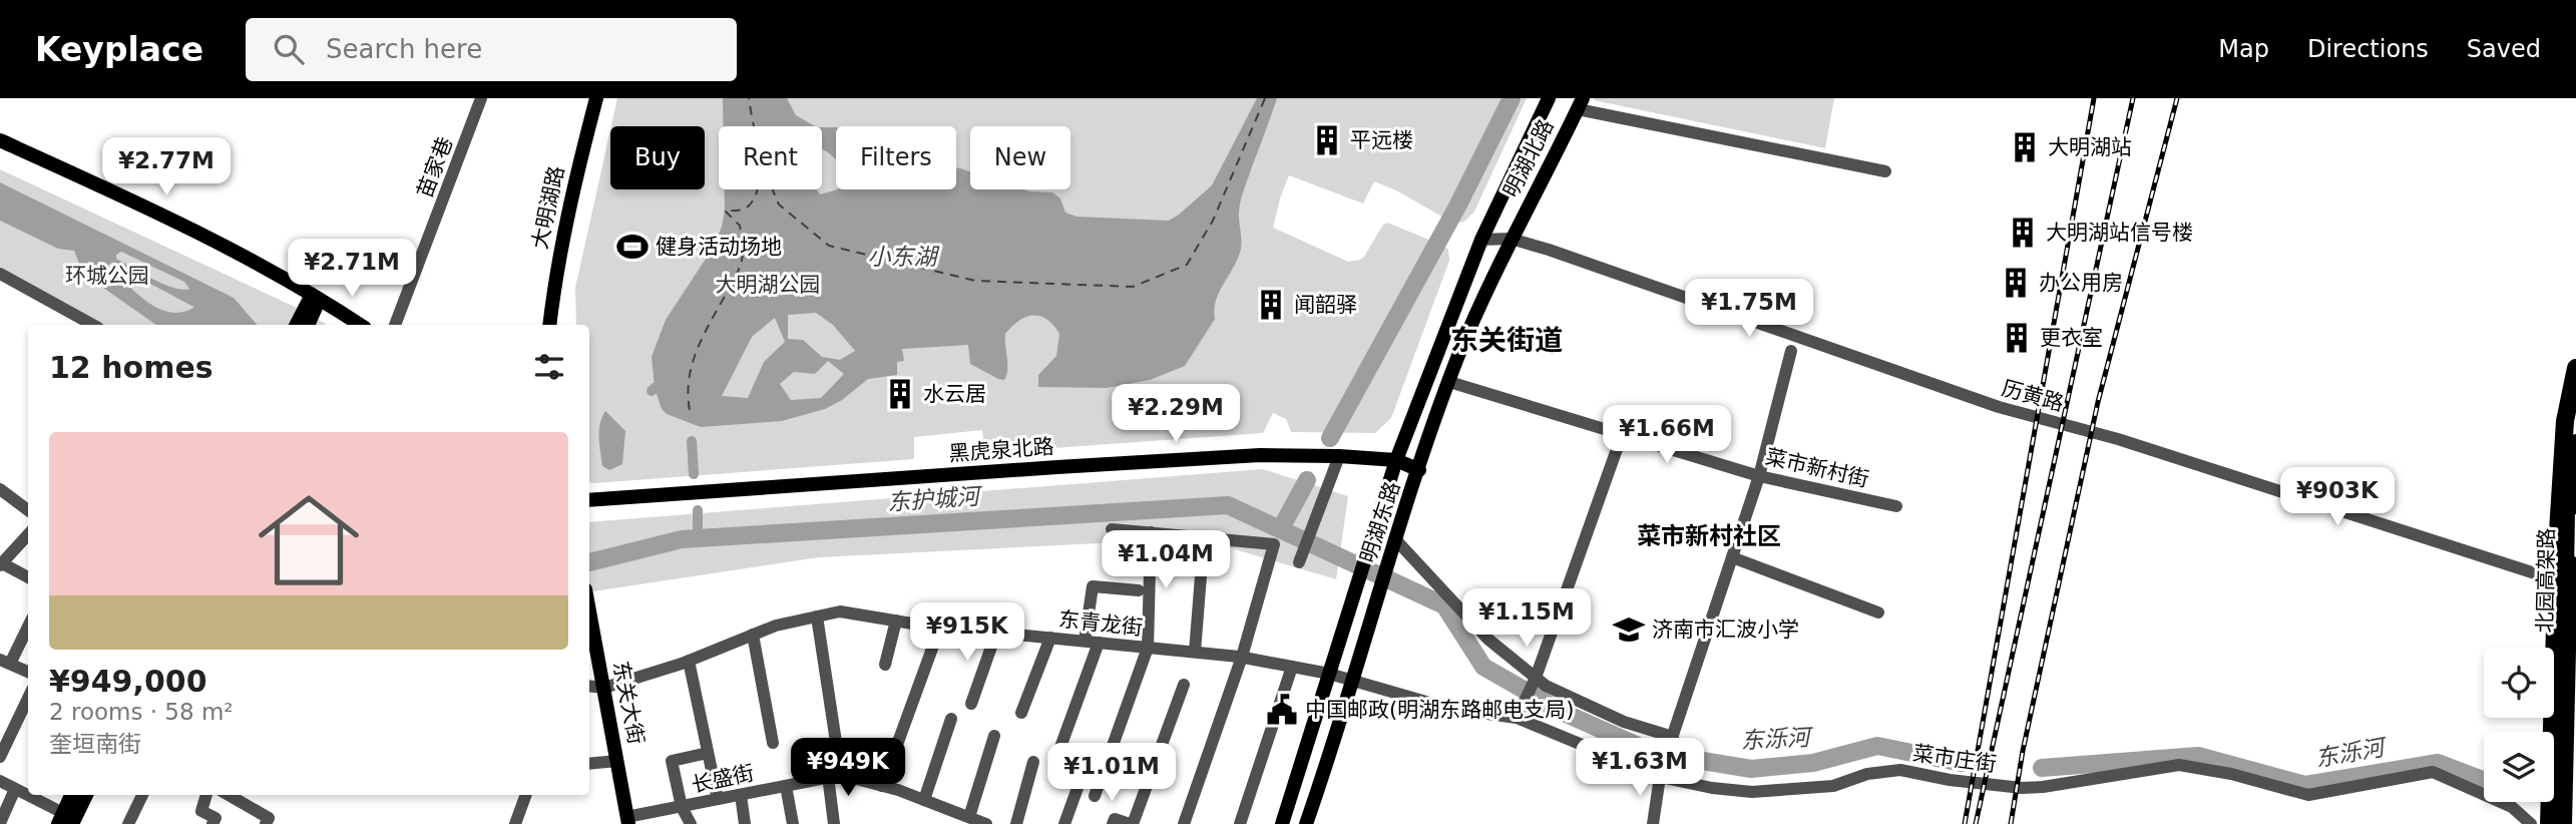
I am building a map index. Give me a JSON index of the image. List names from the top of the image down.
{
  "streets": {
    "highway": ["北园高架路"],
    "main road": [
      "明湖北路",
      "大明湖路",
      "黑虎泉北路",
      "明湖东路",
      "东关大街"
    ],
    "street": [
      "苗家巷",
      "历黄路",
      "菜市新村街",
      "东青龙街",
      "菜市庄街",
      "长盛街"
    ]
  },
  "crossings": [
    ["明湖北路", "历黄路"],
    ["明湖北路", "明湖东路"],
    ["历黄路", "明湖东路"],
    ["黑虎泉北路", "明湖东路"],
    ["菜市新村街", "明湖东路"],
    ["明湖东路", "东青龙街"],
    ["明湖东路", "菜市庄街"],
    ["东青龙街", "东关大街"],
    ["东青龙街", "菜市庄街"],
    ["东关大街", "长盛街"]
  ],
  "districts": ["东关街道", "菜市新村社区"],
  "water": ["小东湖", "东护城河", "东泺河"],
  "parks": ["环城公园", "大明湖公园"],
  "places": {
    "building": [
      "平远楼",
      "大明湖站",
      "大明湖站信号楼",
      "办公用房",
      "闻韶驿",
      "更衣室",
      "水云居"
    ],
    "sports": ["健身活动场地"],
    "school or university": ["济南市汇波小学"],
    "public building": ["中国邮政(明湖东路邮电支局)"]
  },
  "page": {
    "header": "Keyplace",
    "search": "Search here",
    "nav": ["Map", "Directions", "Saved"],
    "chip": [
      "Buy",
      "Rent",
      "Filters",
      "New"
    ],
    "price": [
      "¥2.77M",
      "¥2.71M",
      "¥1.75M",
      "¥2.29M",
      "¥1.66M",
      "¥903K",
      "¥1.04M",
      "¥1.15M",
      "¥915K",
      "¥949K",
      "¥1.63M",
      "¥1.01M"
    ],
    "heading": "12 homes",
    "list": [
      {
        "name": "¥949,000",
        "note": "2 rooms · 58 m² · 奎垣南街"
      }
    ]
  }
}
